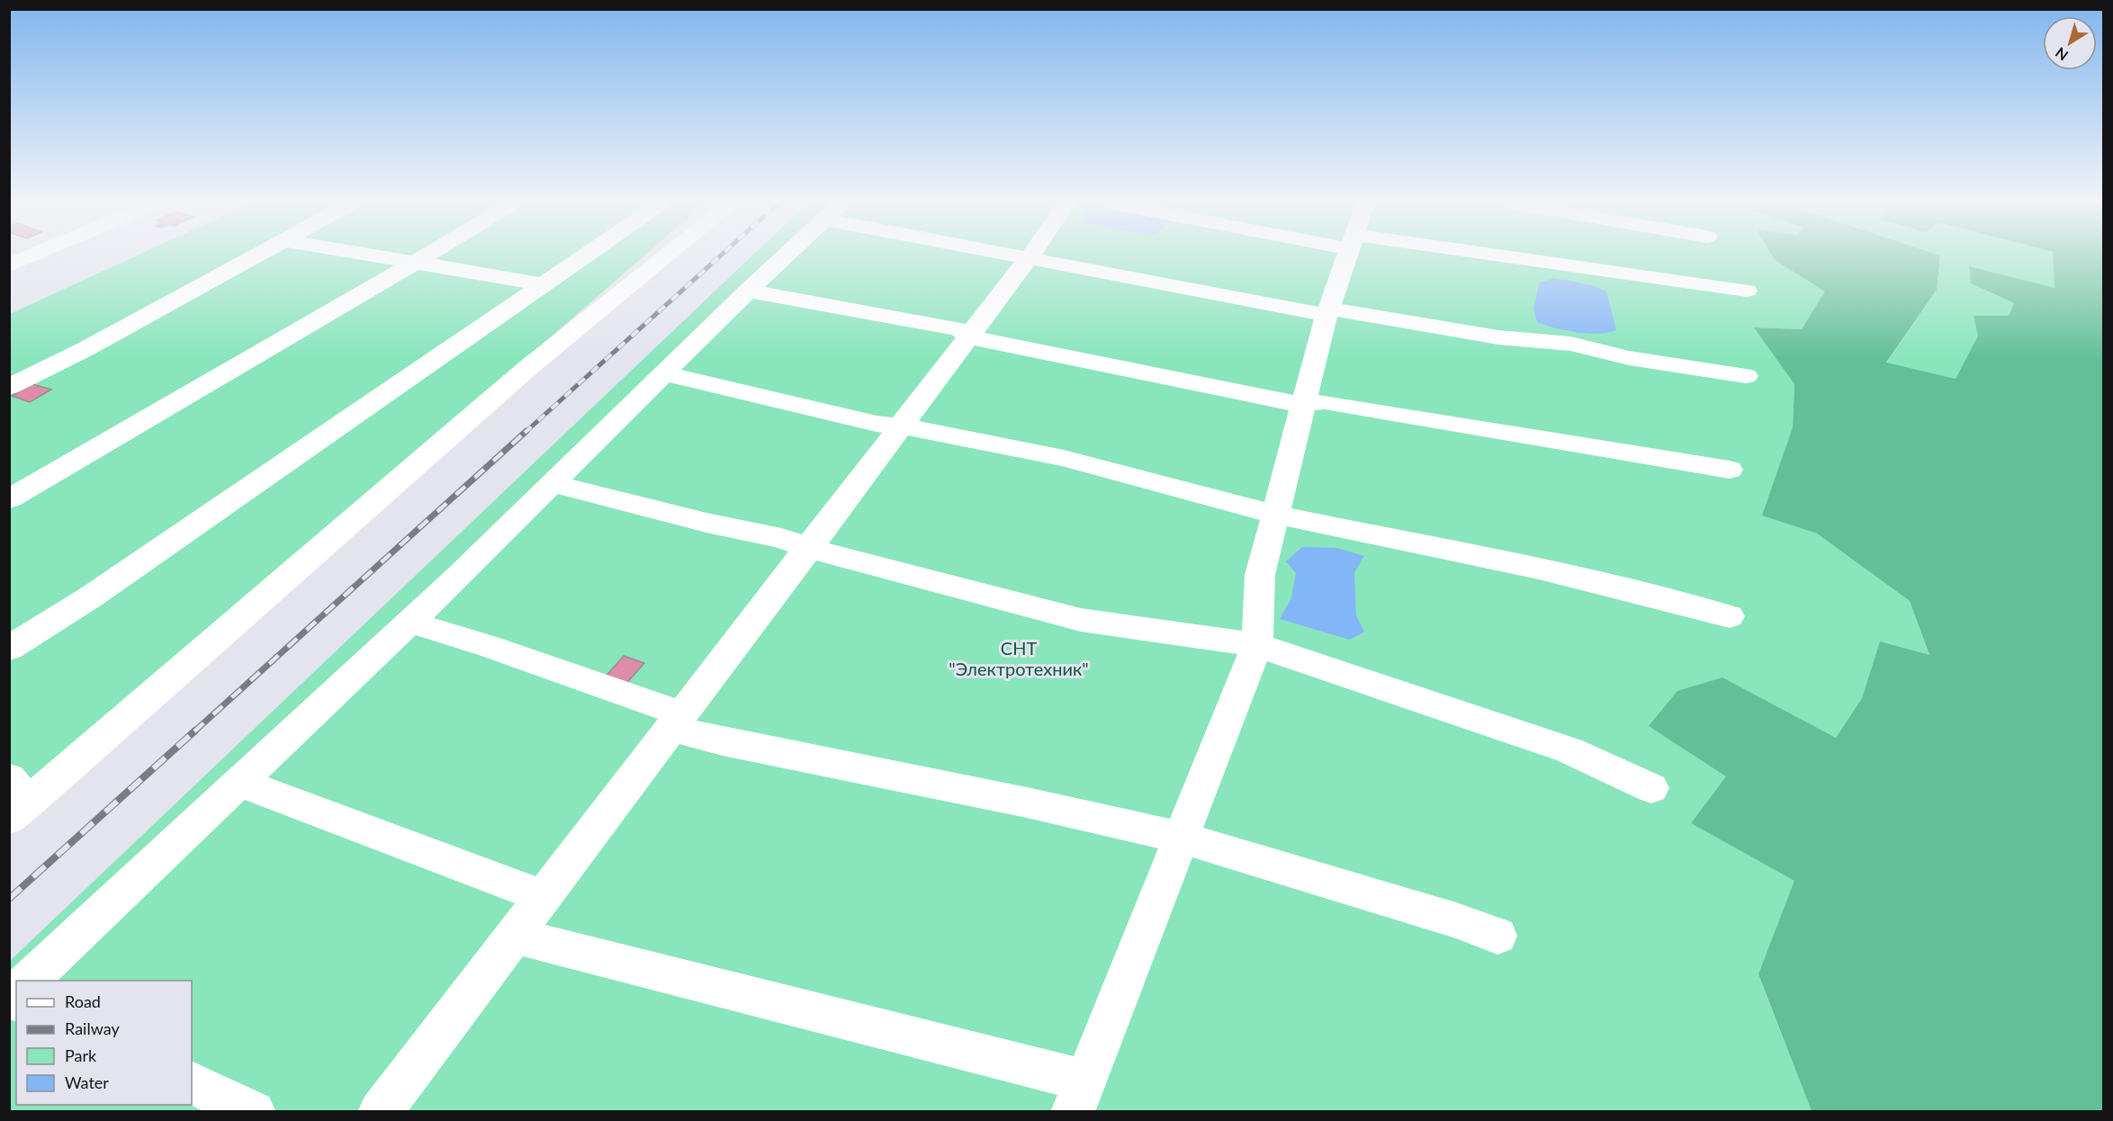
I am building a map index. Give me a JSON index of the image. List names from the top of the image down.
{
  "parks": ["СНТ \"Электротехник\""],
  "legend": [
    "Road",
    "Railway",
    "Park",
    "Water"
  ],
  "north": "bottom left"
}
